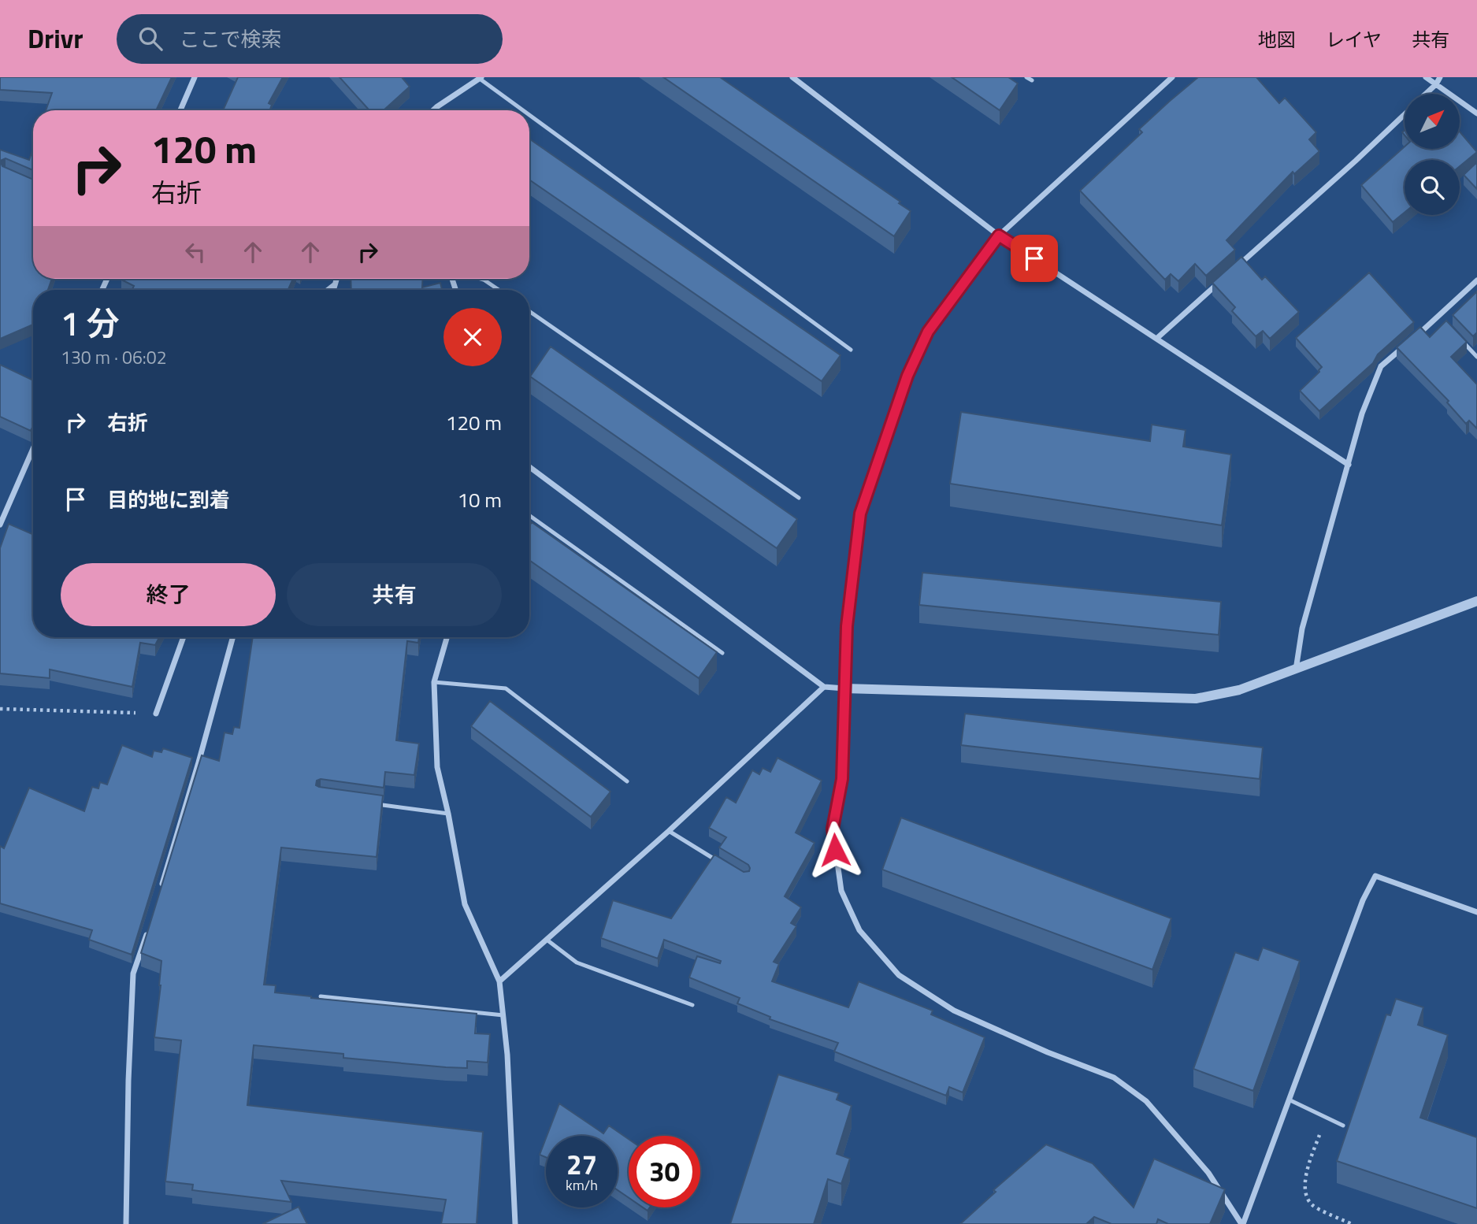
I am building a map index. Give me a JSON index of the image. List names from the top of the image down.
{
  "north": "top right",
  "page": {
    "header": "Drivr",
    "search": "ここで検索",
    "nav": ["地図", "レイヤ", "共有"],
    "turn": ["120 m", "右折"],
    "heading": ["1 分", "130 m · 06:02"],
    "list": [
      {
        "name": "右折",
        "value": "120 m"
      },
      {
        "name": "目的地に到着",
        "value": "10 m"
      }
    ],
    "buttons": ["終了", "共有"],
    "speed": "27 km/h",
    "limit": "30"
  }
}
